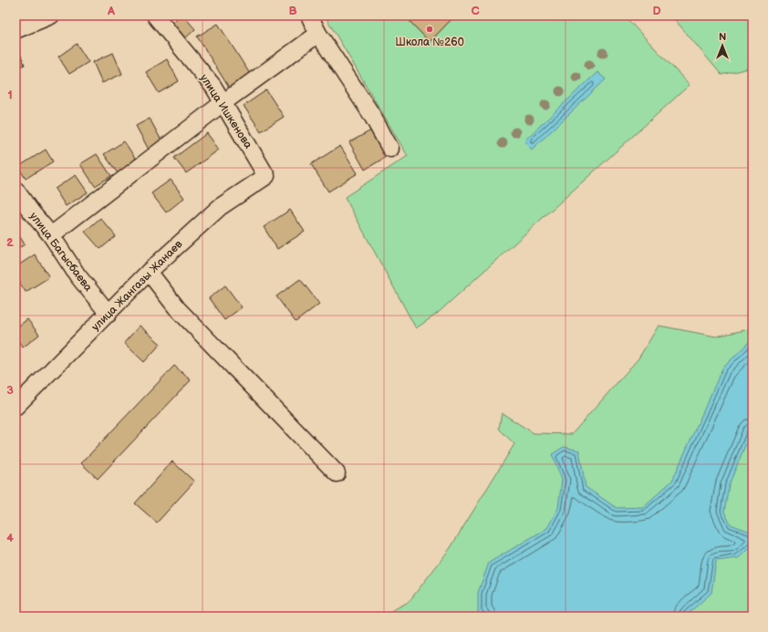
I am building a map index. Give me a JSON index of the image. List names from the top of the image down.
{
  "streets": {
    "street": ["улица Ишкенова", "улица Багысбаева", "улица Жангазы Жанаев"]
  },
  "crossings": [
    ["улица Ишкенова", "улица Жангазы Жанаев"],
    ["улица Багысбаева", "улица Жангазы Жанаев"]
  ],
  "places": ["Школа №260"],
  "north": "top",
  "grid": {
    "columns": [
      "A",
      "B",
      "C",
      "D"
    ],
    "rows": [
      "1",
      "2",
      "3",
      "4"
    ]
  }
}
